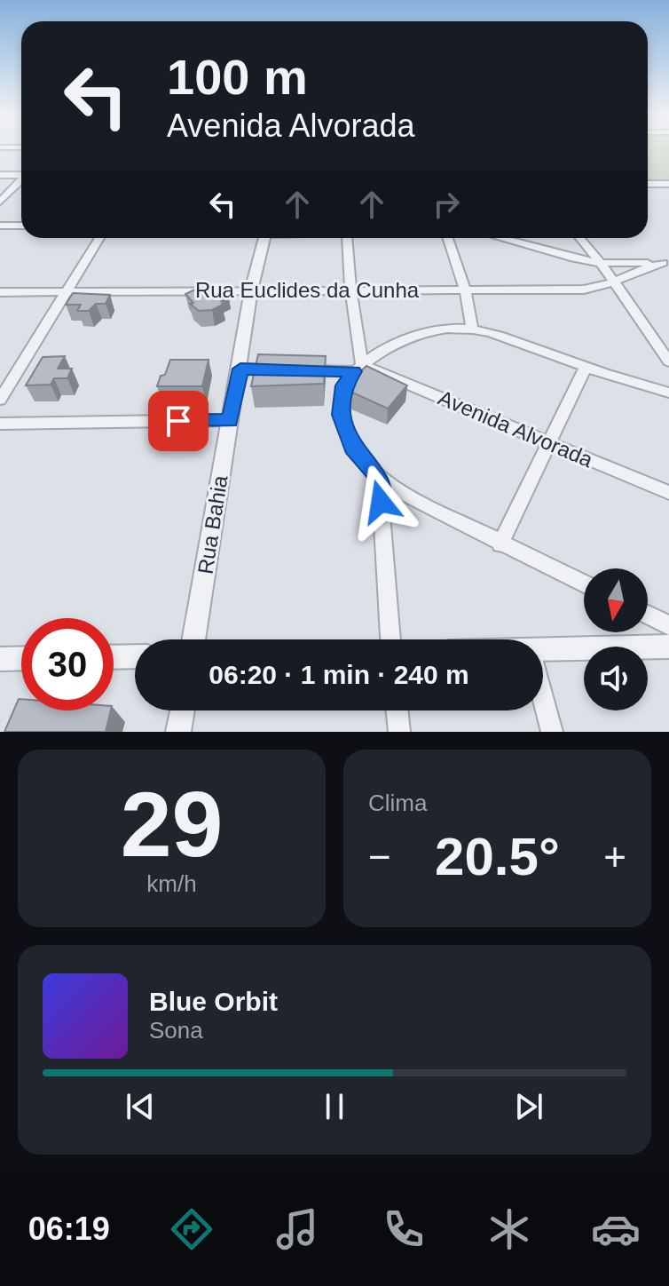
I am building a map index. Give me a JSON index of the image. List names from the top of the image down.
{
  "streets": {
    "street": ["Rua Euclides da Cunha", "Avenida Alvorada", "Rua Bahia"]
  },
  "crossings": [
    ["Rua Euclides da Cunha", "Rua Bahia"],
    ["Avenida Alvorada", "Rua Bahia"]
  ],
  "north": "bottom",
  "page": {
    "turn": ["100 m", "Avenida Alvorada"],
    "limit": "30",
    "trip": "06:20 · 1 min · 240 m",
    "tile": [
      ["29", "km/h"],
      "Clima"
    ],
    "heat": ["−", "20.5°", "+"],
    "song": ["Blue Orbit", "Sona"],
    "tabs": "06:19"
  }
}
